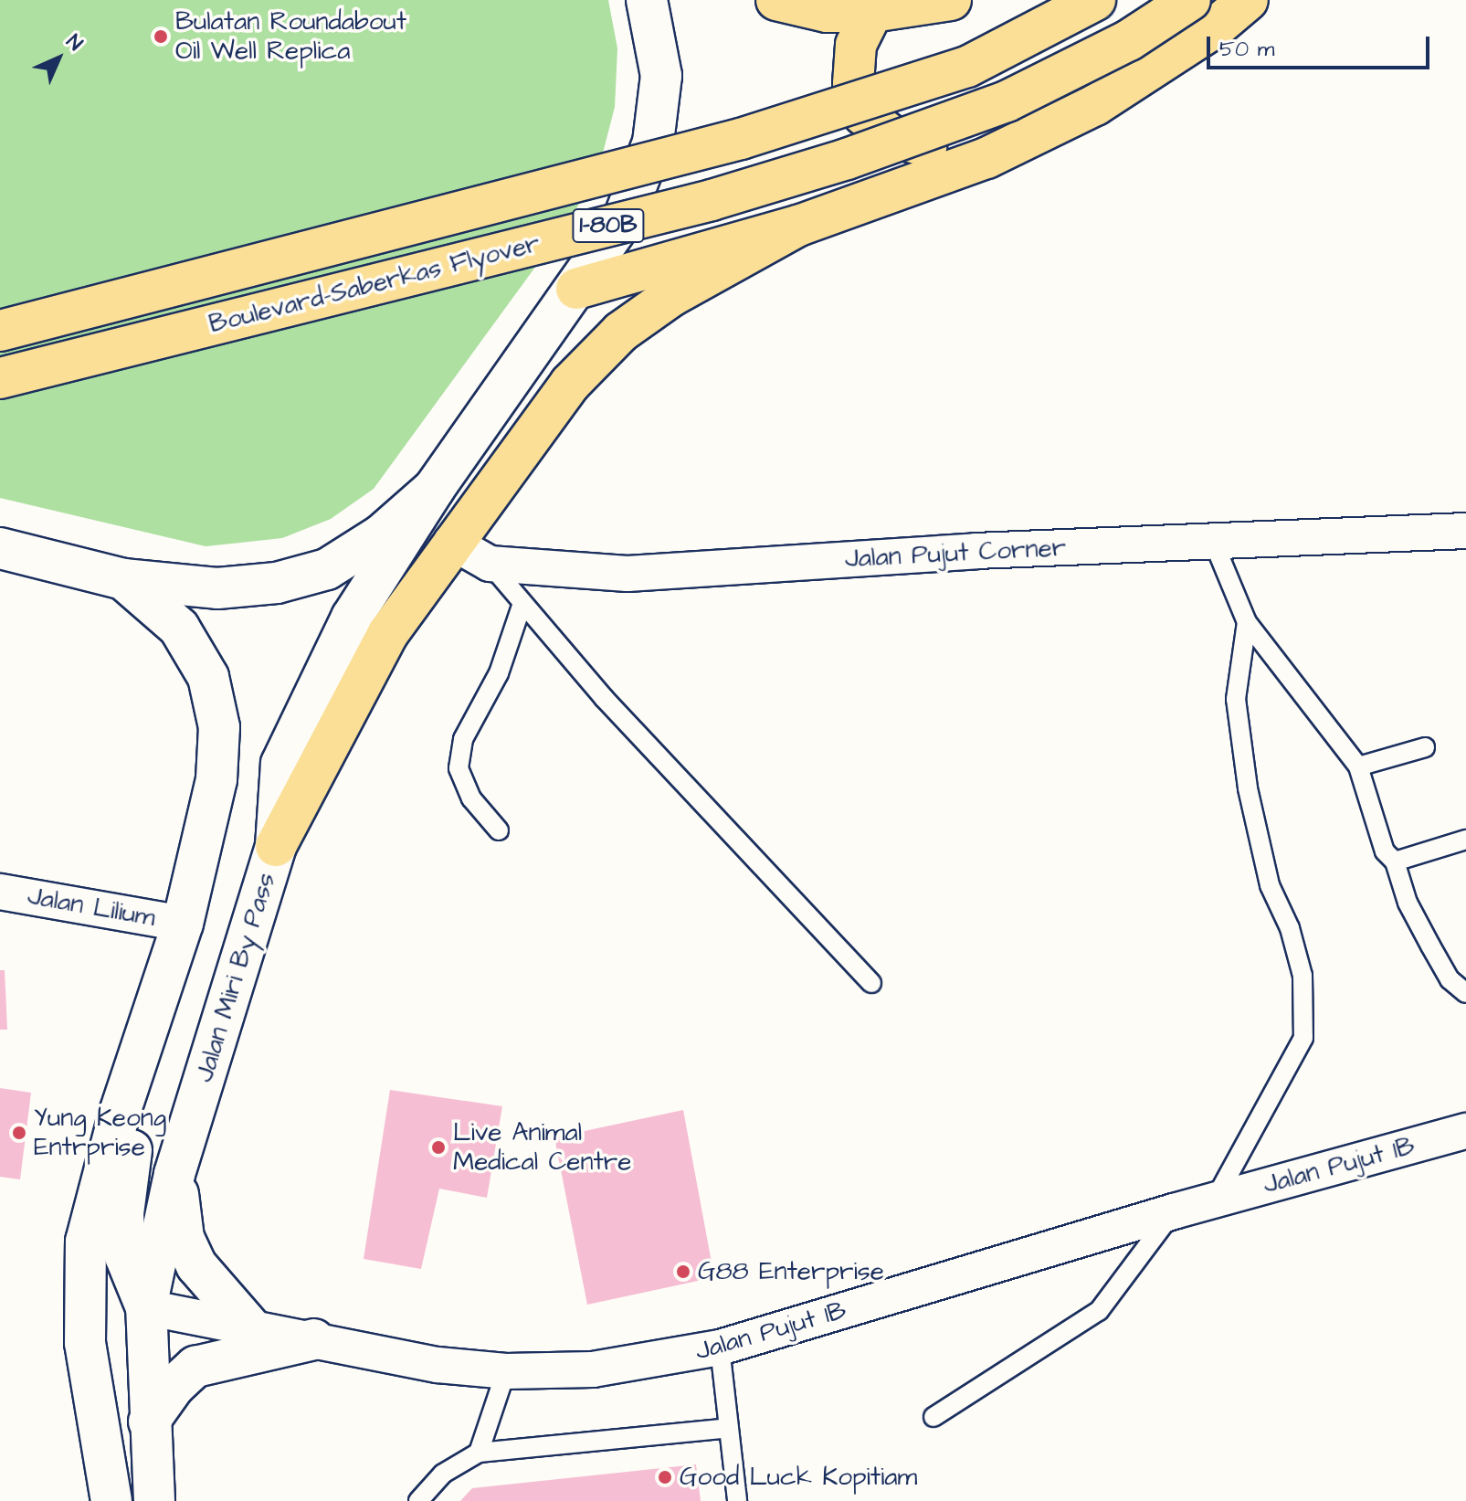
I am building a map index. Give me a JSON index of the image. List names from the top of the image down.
{
  "streets": {
    "highway": ["1-80B", "Boulevard-Saberkas Flyover"],
    "street": [
      "Jalan Pujut Corner",
      "Jalan Lilium",
      "Jalan Miri By Pass",
      "Jalan Pujut 1B"
    ]
  },
  "crossings": [
    ["Jalan Miri By Pass", "Jalan Pujut 1B"]
  ],
  "places": [
    "Bulatan Roundabout Oil Well Replica",
    "Yung Keong Entrprise",
    "Live Animal Medical Centre",
    "G88 Enterprise",
    "Good Luck Kopitiam"
  ],
  "scale_bar": "50 m",
  "north": "top right"
}
